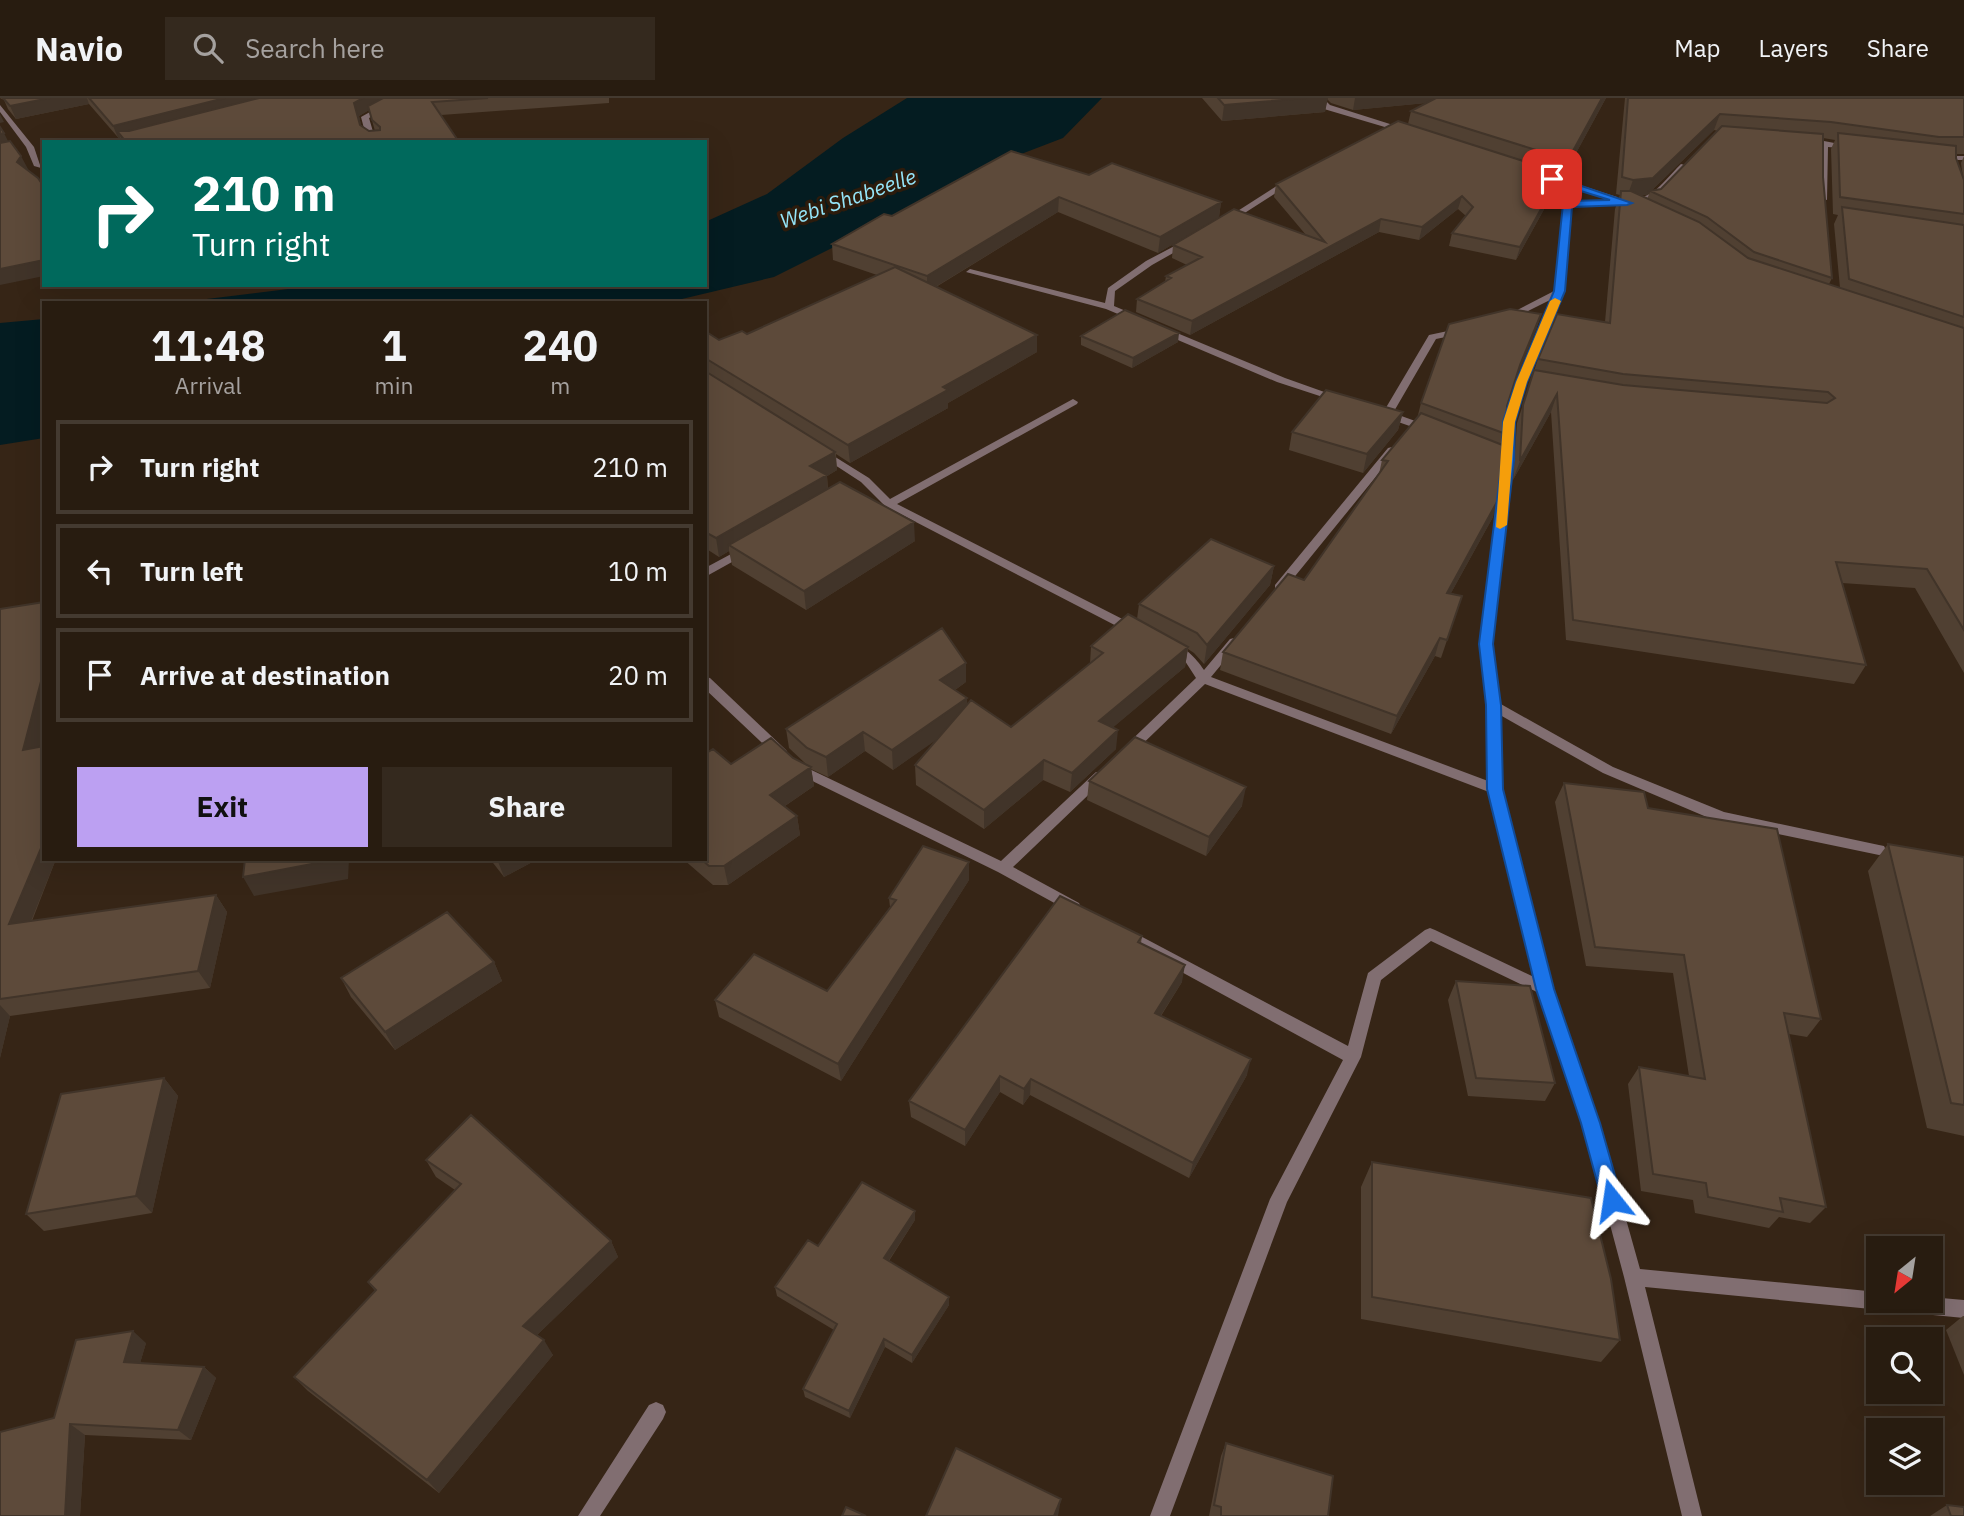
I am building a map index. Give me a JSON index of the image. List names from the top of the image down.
{
  "water": ["Webi Shabeelle"],
  "north": "bottom left",
  "page": {
    "header": "Navio",
    "search": "Search here",
    "nav": ["Map", "Layers", "Share"],
    "turn": ["210 m", "Turn right"],
    "eta": [
      "11:48",
      "Arrival",
      "1",
      "min",
      "240",
      "m"
    ],
    "list": [
      {
        "name": "Turn right",
        "value": "210 m"
      },
      {
        "name": "Turn left",
        "value": "10 m"
      },
      {
        "name": "Arrive at destination",
        "value": "20 m"
      }
    ],
    "buttons": ["Exit", "Share"]
  }
}
